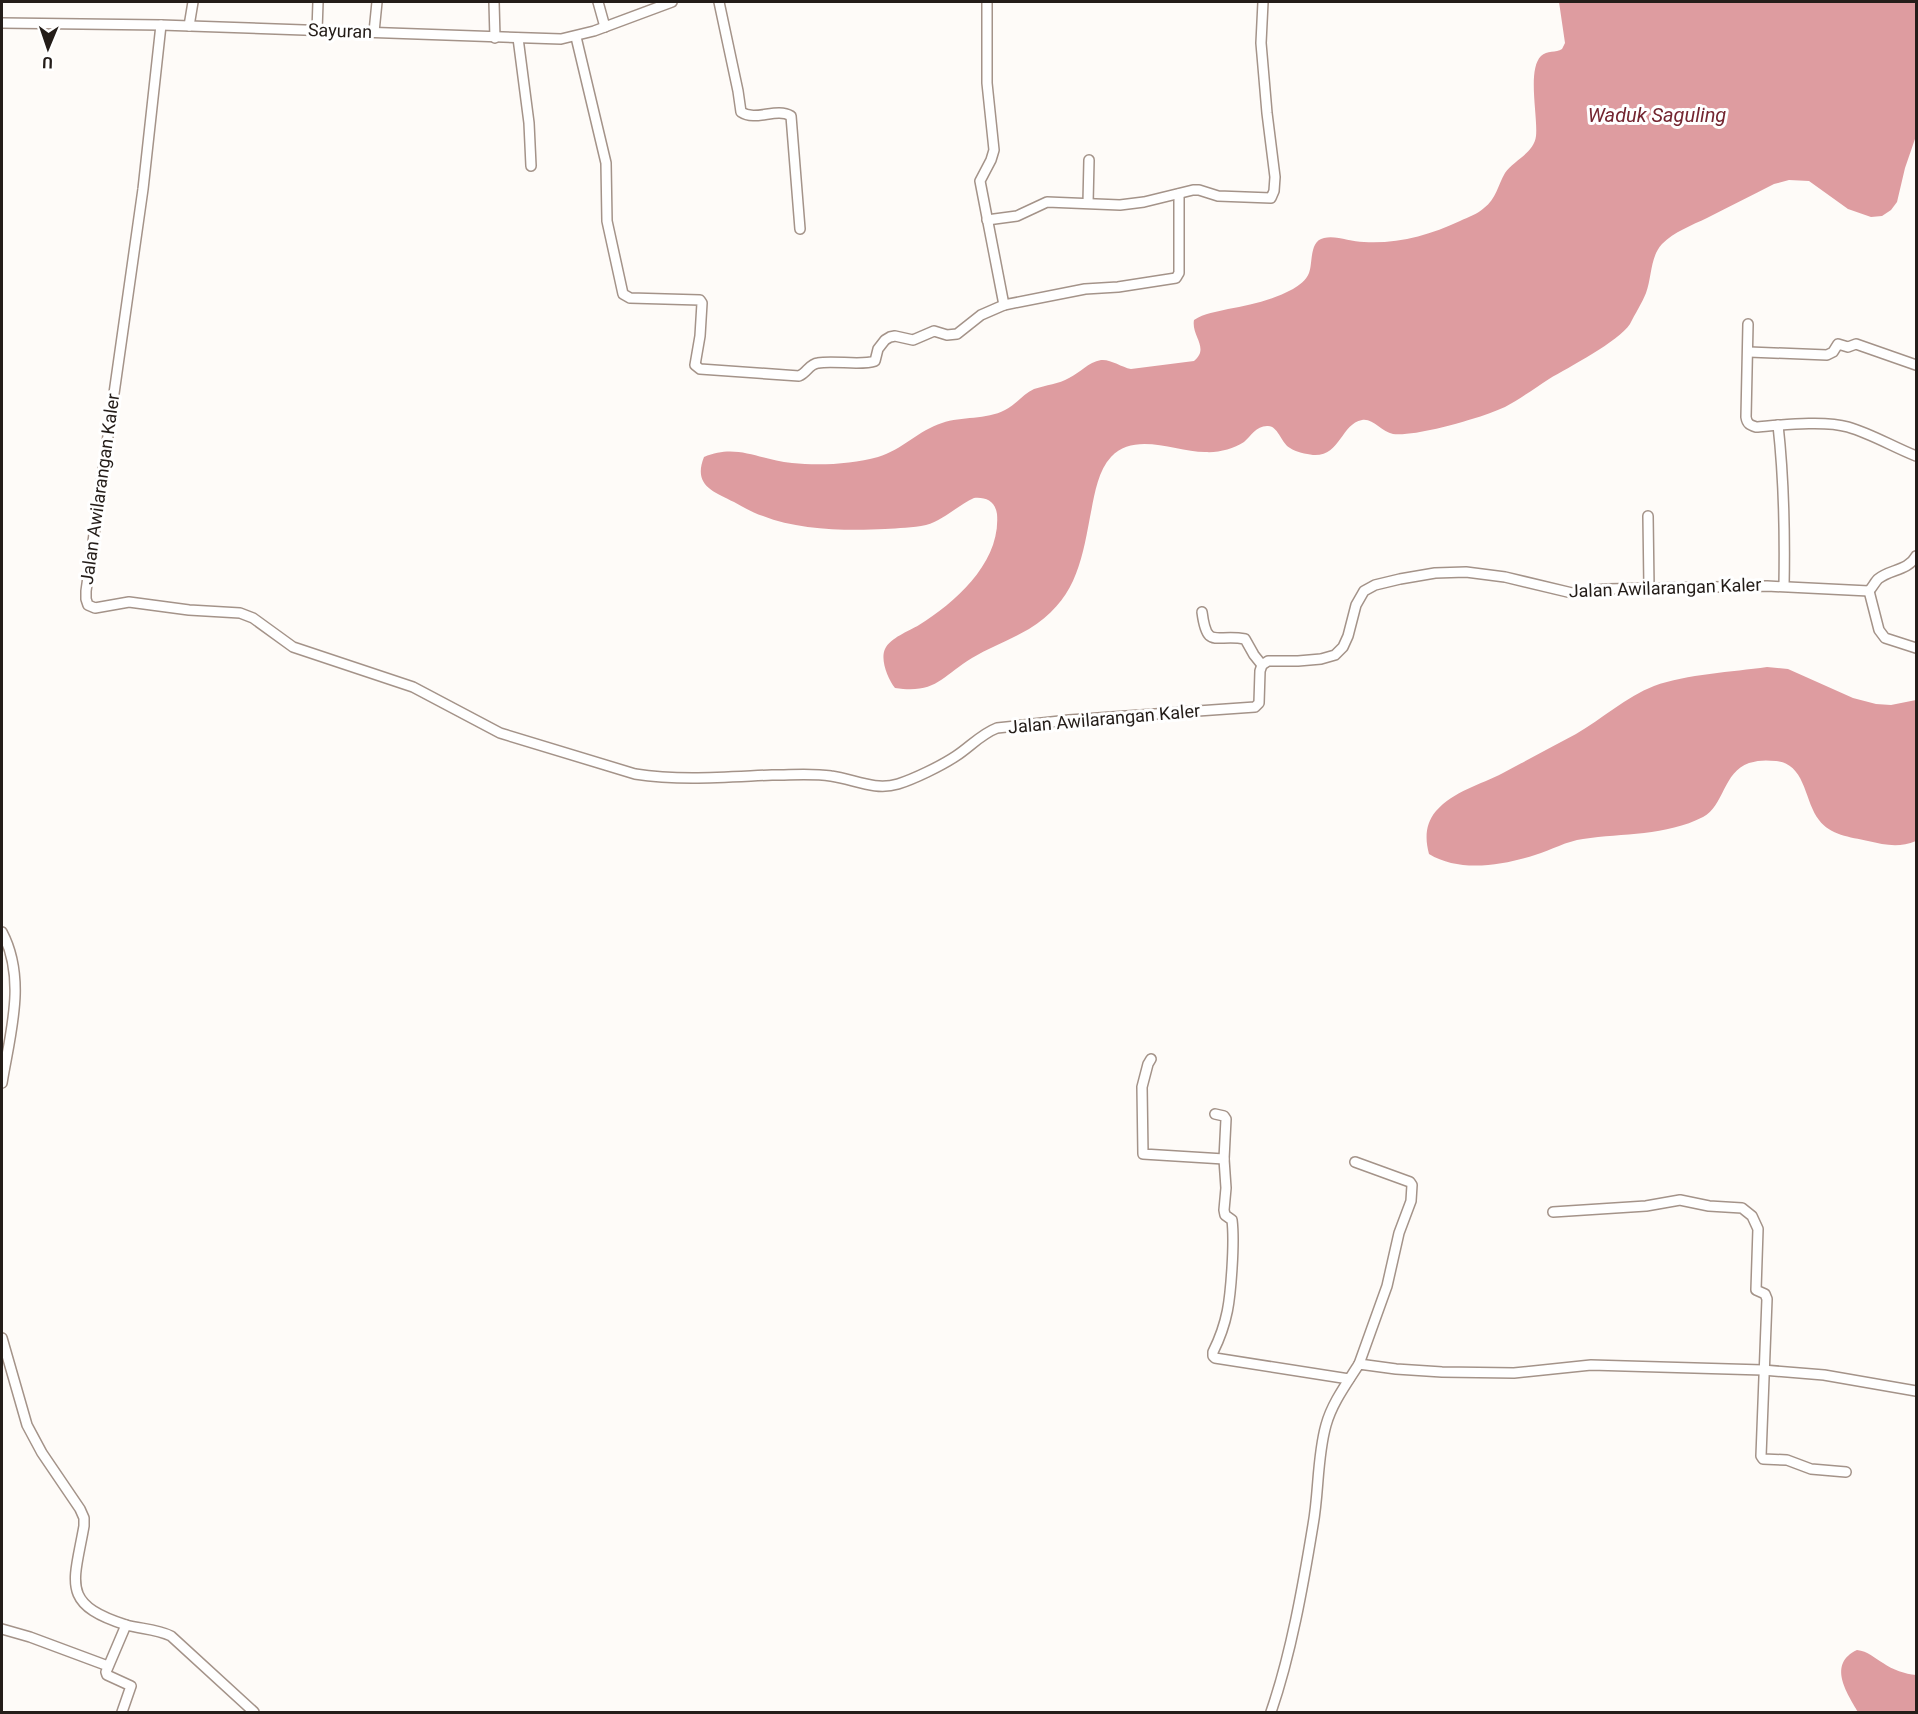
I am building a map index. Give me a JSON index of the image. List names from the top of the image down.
{
  "streets": {
    "street": ["Sayuran", "Jalan Awilarangan Kaler"]
  },
  "crossings": [
    ["Sayuran", "Jalan Awilarangan Kaler"]
  ],
  "water": ["Waduk Saguling"],
  "north": "bottom"
}
